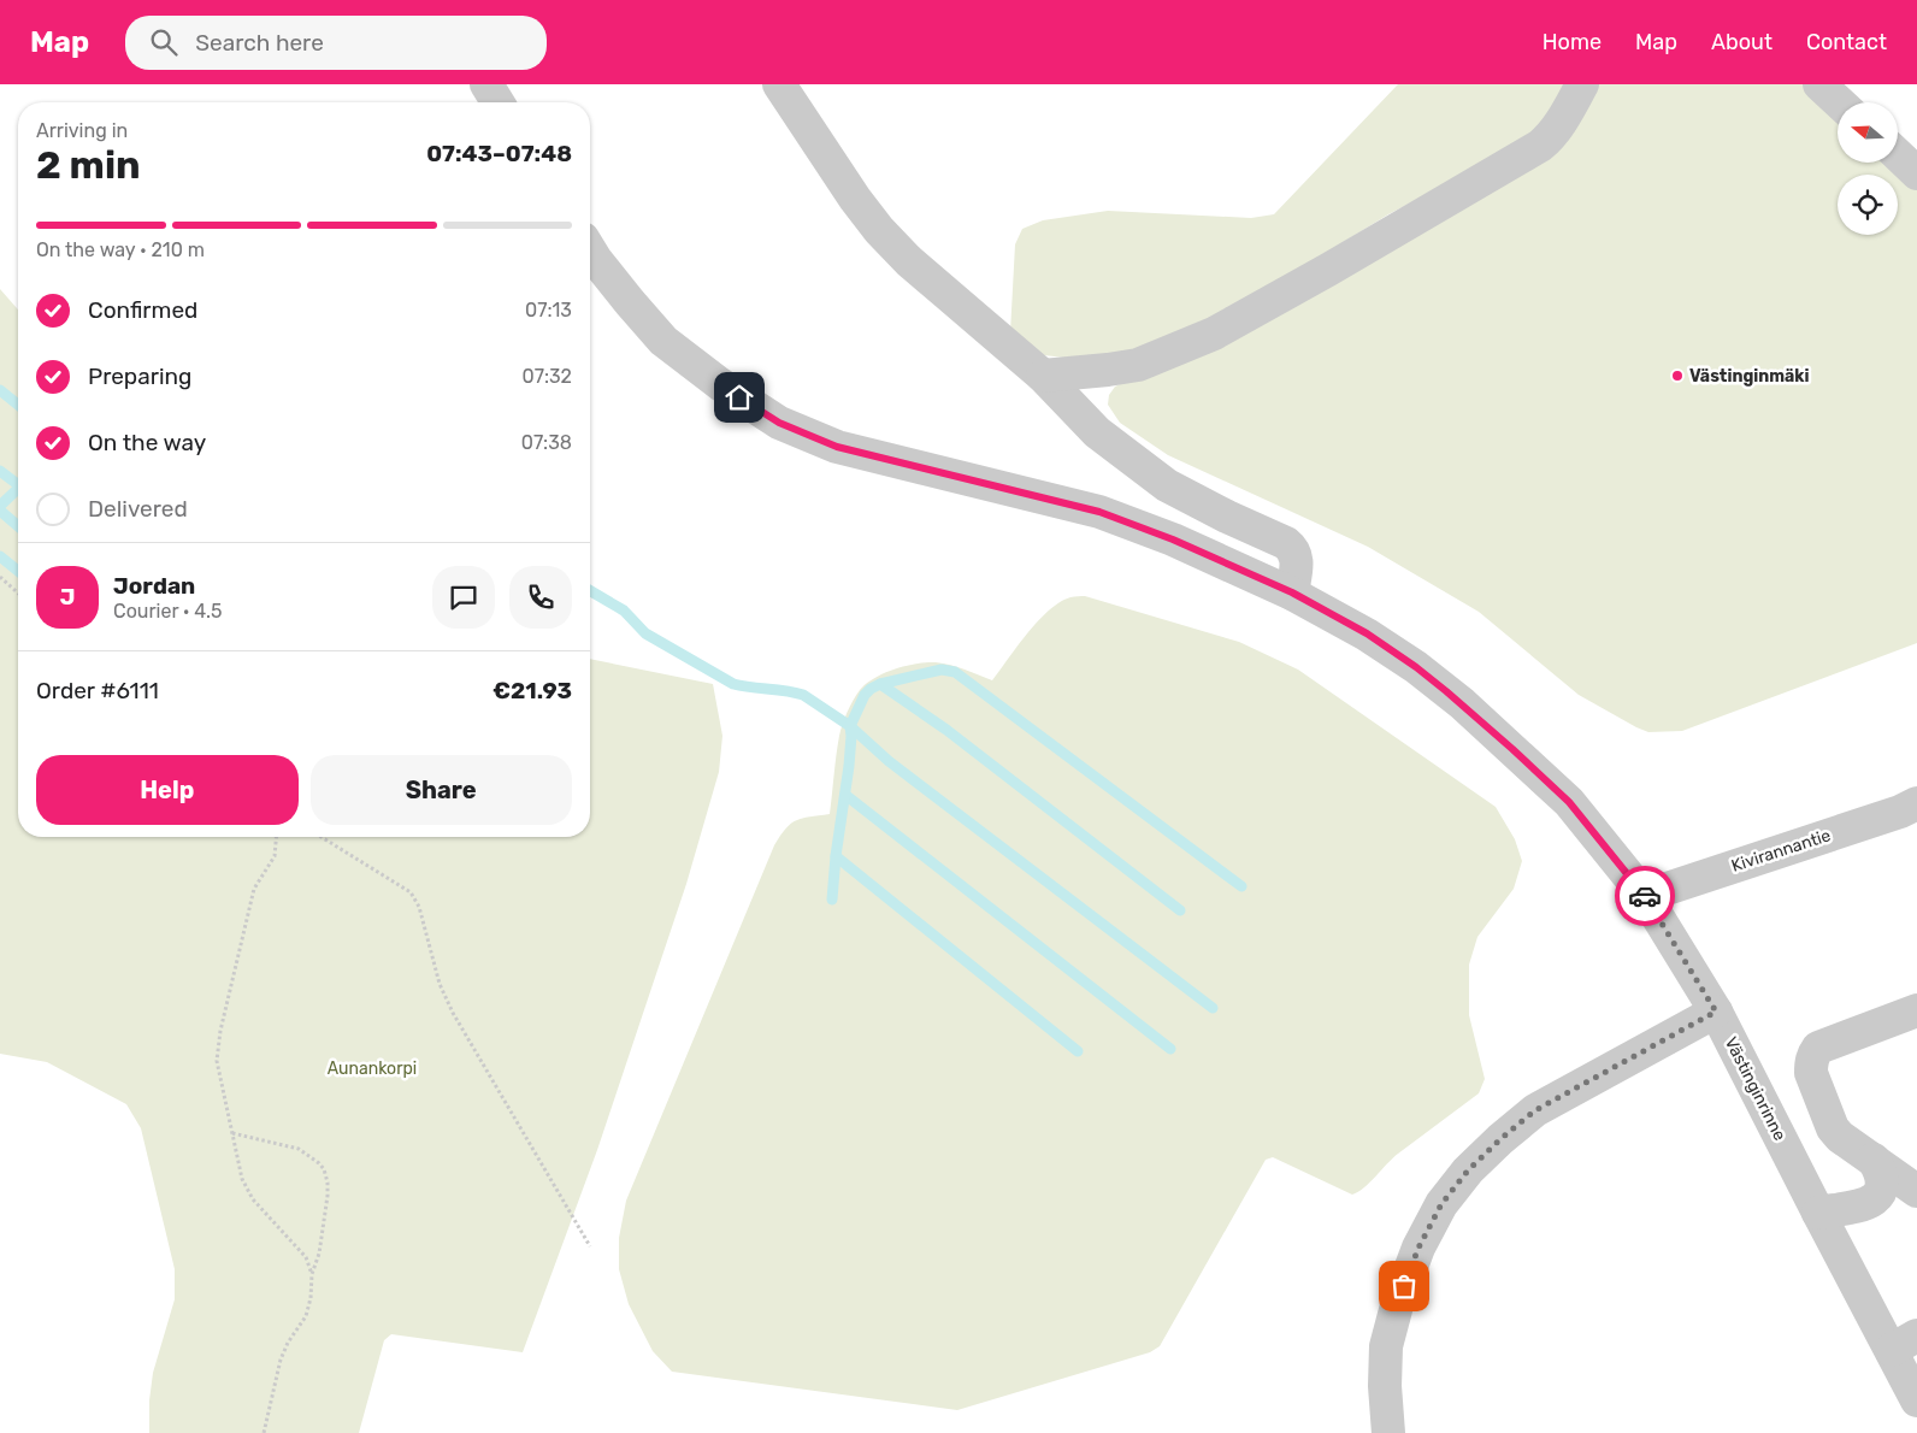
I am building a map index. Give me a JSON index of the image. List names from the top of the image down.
{
  "streets": {
    "street": ["Kivirannantie", "Västinginrinne"]
  },
  "crossings": [
    ["Kivirannantie", "Västinginrinne"]
  ],
  "parks": ["Aunankorpi"],
  "places": ["Västinginmäki"],
  "north": "left",
  "page": {
    "header": "Map",
    "search": "Search here",
    "nav": [
      "Home",
      "Map",
      "About",
      "Contact"
    ],
    "heading": ["2 min", "Arriving in", "07:43–07:48"],
    "panel": [
      "Jordan",
      "Courier · 4.5",
      "Order #6111",
      "€21.93"
    ],
    "bar": "On the way · 210 m",
    "list": [
      ["Confirmed", "07:13"],
      ["Preparing", "07:32"],
      ["On the way", "07:38"],
      "Delivered"
    ],
    "round": "J",
    "buttons": ["Help", "Share"]
  }
}
